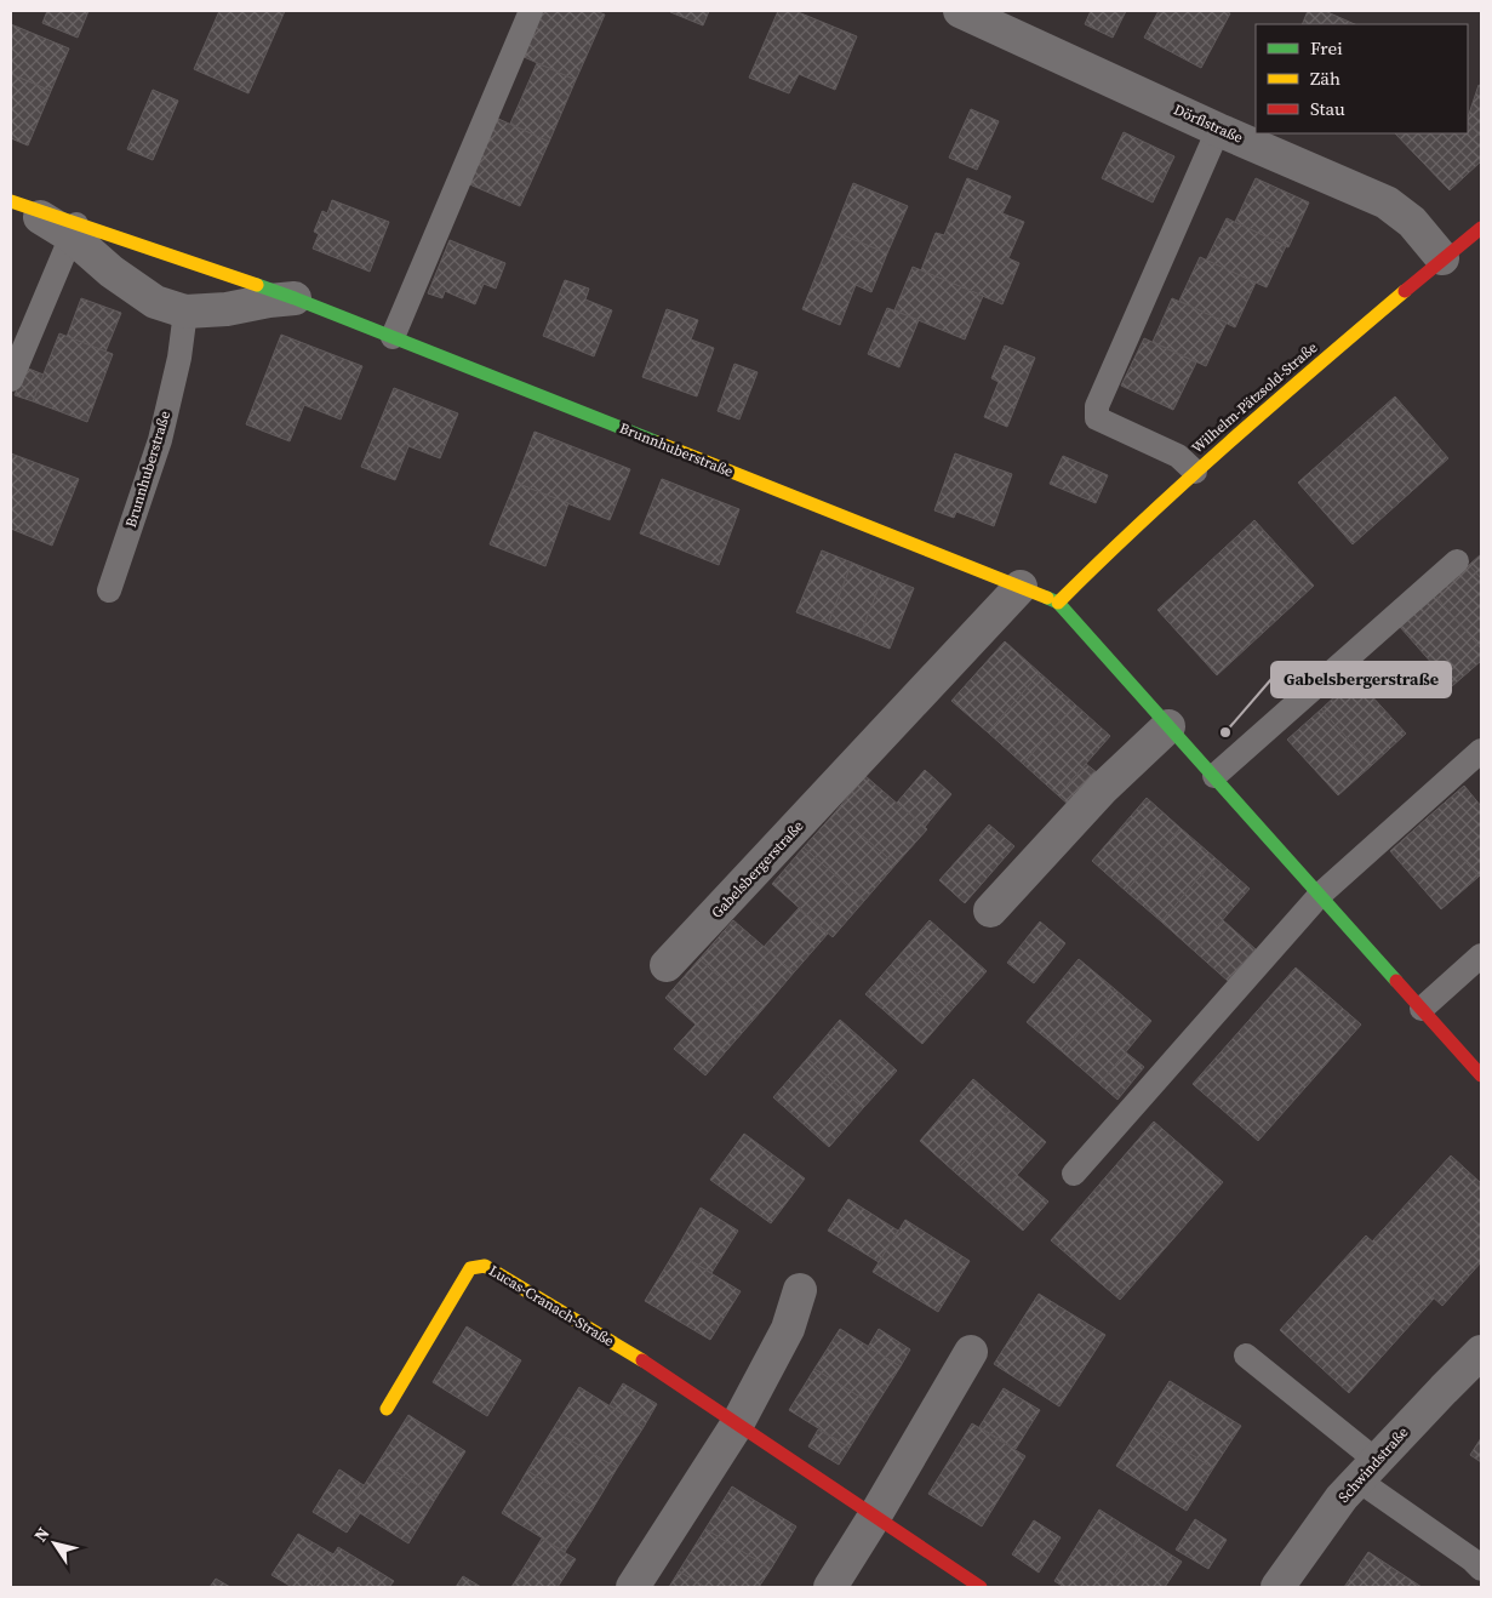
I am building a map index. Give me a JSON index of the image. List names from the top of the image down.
{
  "streets": {
    "street": [
      "Dörflstraße",
      "Wilhelm-Pätzsold-Straße",
      "Brunnhuberstraße",
      "Gabelsbergerstraße",
      "Lucas-Cranach-Straße",
      "Schwindstraße"
    ]
  },
  "crossings": [
    ["Dörflstraße", "Wilhelm-Pätzsold-Straße"],
    ["Wilhelm-Pätzsold-Straße", "Brunnhuberstraße"],
    ["Brunnhuberstraße", "Gabelsbergerstraße"]
  ],
  "places": ["Gabelsbergerstraße"],
  "legend": ["Frei", "Zäh", "Stau"],
  "north": "top left"
}
